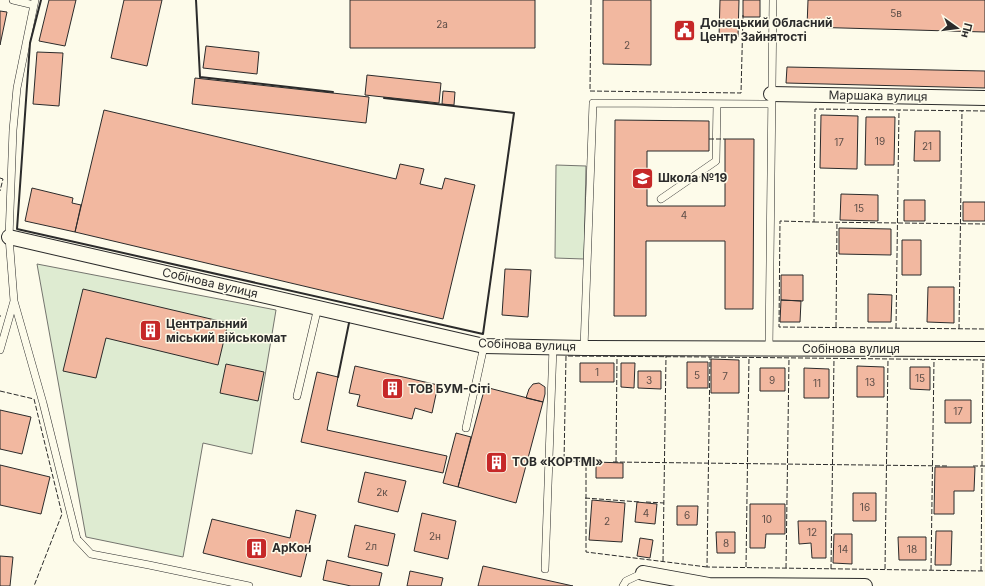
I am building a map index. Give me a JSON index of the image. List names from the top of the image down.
{
  "streets": {
    "street": ["Маршака вулиця", "Собінова вулиця"]
  },
  "places": {
    "public building": ["Донецький Обласний Центр Зайнятості"],
    "school or university": ["Школа №19"],
    "building": [
      "Центральний міський військомат",
      "ТОВ БУМ-Сіті",
      "ТОВ «КОРТМІ»",
      "АрКон"
    ]
  },
  "house_numbers": [
    "5в",
    "2а",
    "2",
    "19",
    "17",
    "21",
    "15",
    "4",
    "1",
    "5",
    "7",
    "15",
    "3",
    "9",
    "13",
    "11",
    "17",
    "2к",
    "16",
    "4",
    "6",
    "10",
    "2",
    "12",
    "2н",
    "8",
    "2л",
    "14",
    "18"
  ],
  "north": "right"
}
